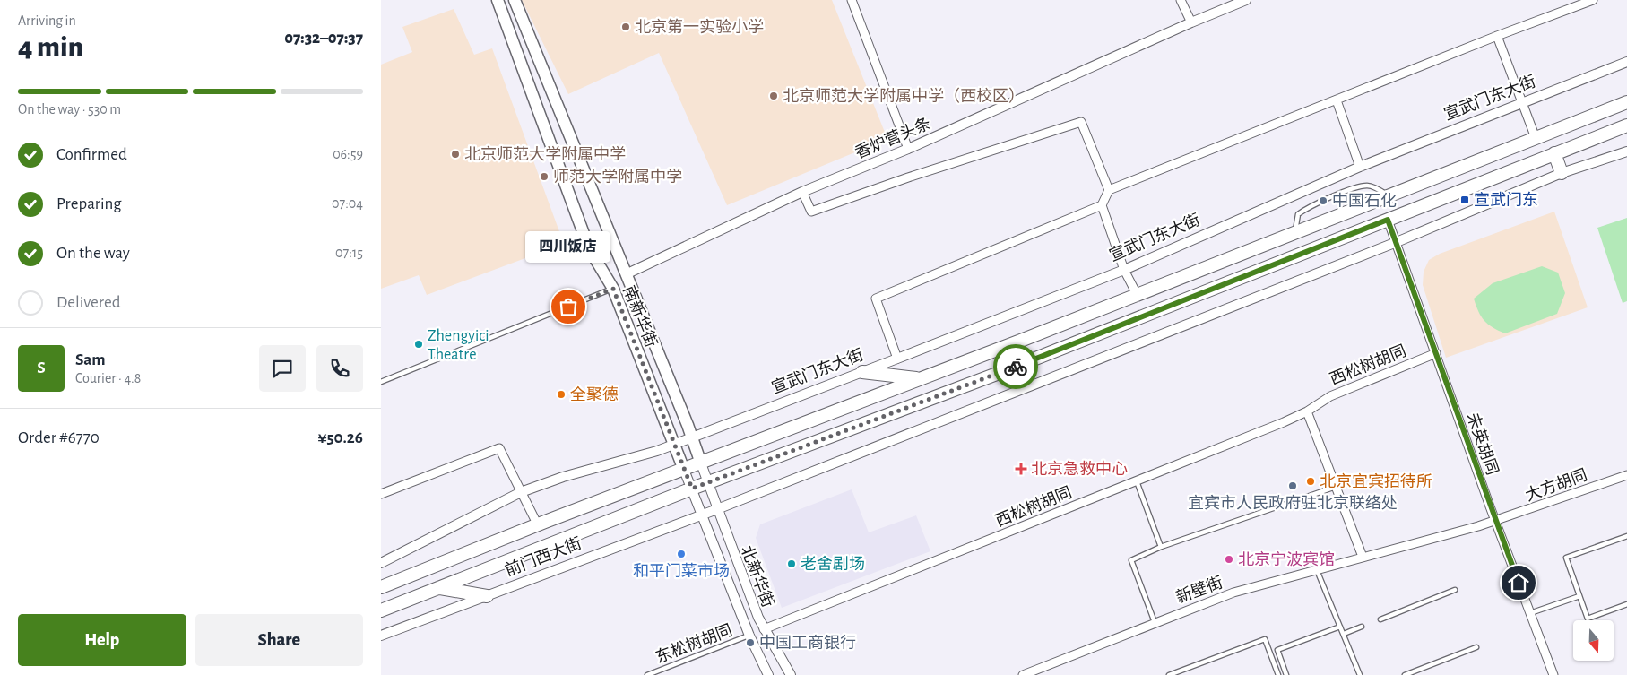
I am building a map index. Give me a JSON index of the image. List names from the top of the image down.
{
  "streets": {
    "main road": ["南新华街", "前门西大街"],
    "street": [
      "宣武门东大街",
      "香炉营头条",
      "西松树胡同",
      "未英胡同",
      "大方胡同",
      "北新华街",
      "新壁街"
    ],
    "lane": ["东松树胡同"]
  },
  "crossings": [
    ["宣武门东大街", "南新华街"],
    ["香炉营头条", "南新华街"],
    ["南新华街", "前门西大街"],
    ["南新华街", "北新华街"],
    ["西松树胡同", "未英胡同"],
    ["西松树胡同", "北新华街"],
    ["未英胡同", "大方胡同"],
    ["未英胡同", "新壁街"],
    ["大方胡同", "新壁街"],
    ["前门西大街", "北新华街"],
    ["北新华街", "东松树胡同"]
  ],
  "places": {
    "other": [
      "北京第一实验小学",
      "北京师范大学附属中学（西校区）",
      "北京师范大学附属中学",
      "师范大学附属中学",
      "中国石化",
      "四川饭店",
      "Zhengyici Theatre",
      "全聚德",
      "北京宜宾招待所",
      "宜宾市人民政府驻北京联络处",
      "和平门菜市场",
      "北京宁波宾馆",
      "老舍剧场",
      "中国工商银行"
    ],
    "transit": ["宣武门东"],
    "health": ["北京急救中心"]
  },
  "north": "bottom",
  "page": {
    "heading": ["4 min", "Arriving in", "07:32–07:37"],
    "panel": [
      "Sam",
      "Courier · 4.8",
      "Order #6770",
      "¥50.26"
    ],
    "bar": "On the way · 530 m",
    "list": [
      ["Confirmed", "06:59"],
      ["Preparing", "07:04"],
      ["On the way", "07:15"],
      "Delivered"
    ],
    "bubble": "四川饭店",
    "round": "S",
    "buttons": ["Help", "Share"]
  }
}
